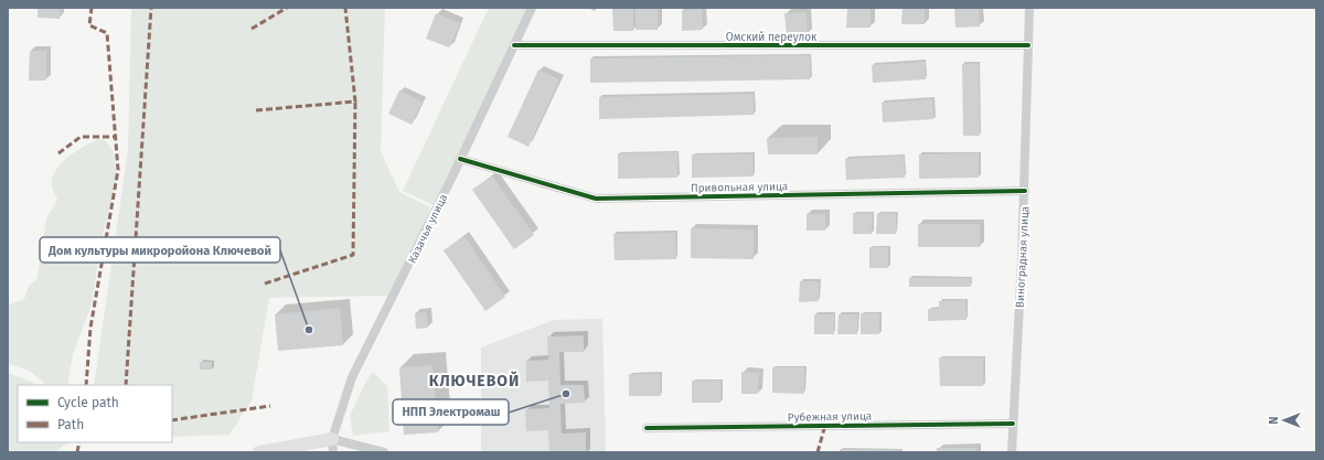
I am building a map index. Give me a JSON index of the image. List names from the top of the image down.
{
  "streets": {
    "street": [
      "Омский переулок",
      "Привольная улица",
      "Казачья улица",
      "Виноградная улица",
      "Рубежная улица"
    ]
  },
  "crossings": [
    ["Омский переулок", "Казачья улица"],
    ["Омский переулок", "Виноградная улица"],
    ["Привольная улица", "Казачья улица"],
    ["Привольная улица", "Виноградная улица"],
    ["Виноградная улица", "Рубежная улица"]
  ],
  "districts": ["КЛЮЧЕВОЙ"],
  "places": ["Дом культуры микроройона Ключевой", "НПП Электромаш"],
  "legend": ["Cycle path", "Path"],
  "north": "left"
}
